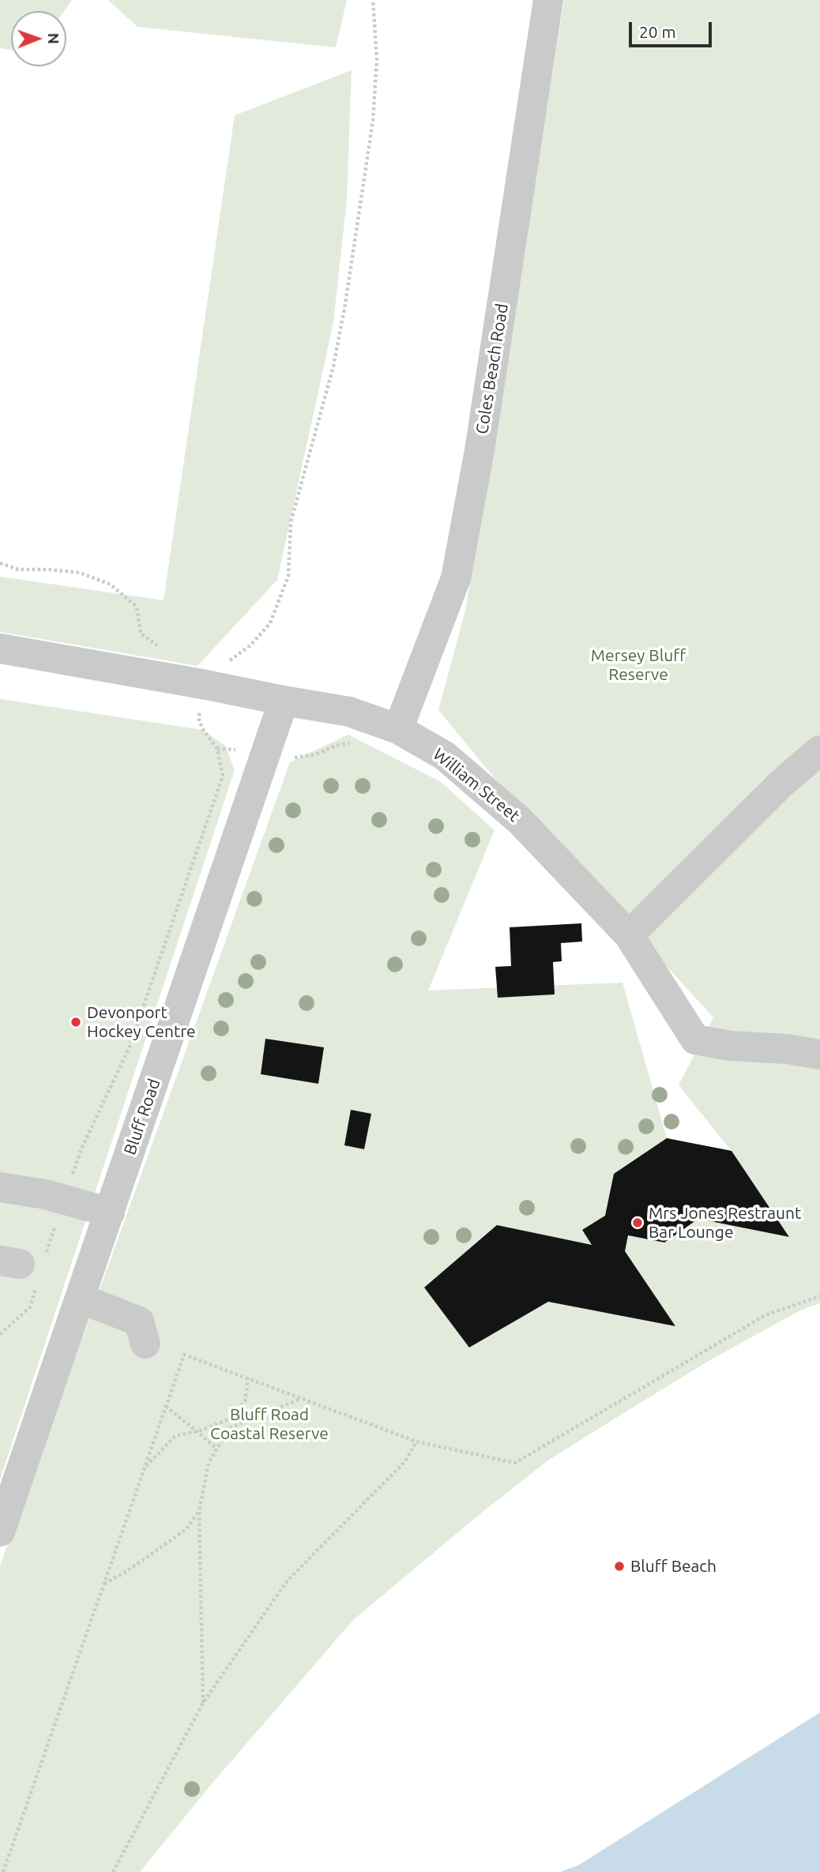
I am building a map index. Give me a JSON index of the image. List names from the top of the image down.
{
  "streets": {
    "street": ["Coles Beach Road", "William Street", "Bluff Road"]
  },
  "crossings": [
    ["Coles Beach Road", "William Street"],
    ["William Street", "Bluff Road"]
  ],
  "parks": ["Mersey Bluff Reserve", "Bluff Road Coastal Reserve"],
  "places": ["Devonport Hockey Centre", "Mrs Jones Restraunt Bar Lounge", "Bluff Beach"],
  "scale_bar": "20 m",
  "north": "right"
}
